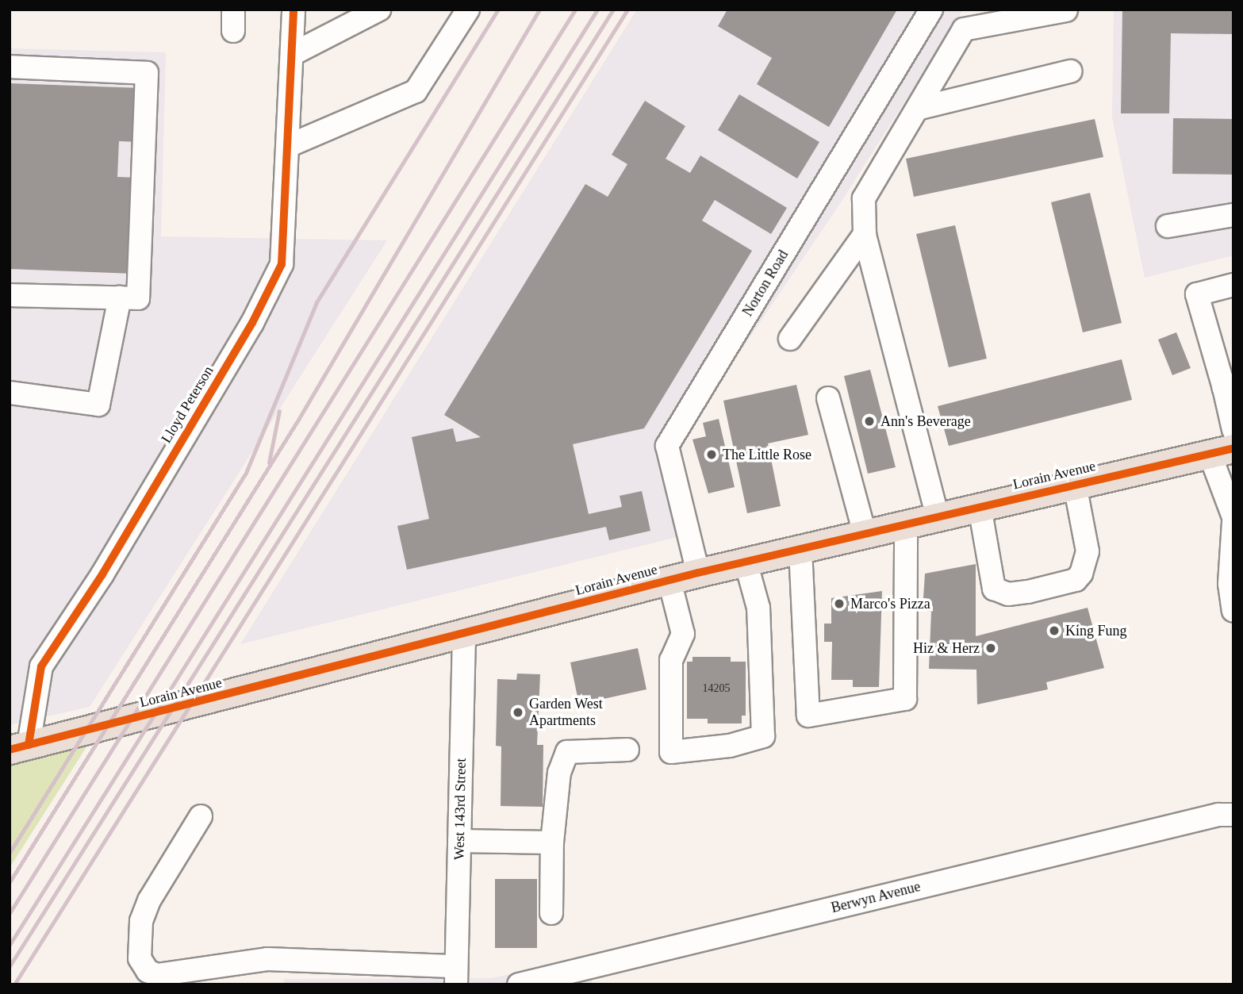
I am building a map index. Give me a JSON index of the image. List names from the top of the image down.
{
  "streets": {
    "main road": ["Lorain Avenue"],
    "street": [
      "Norton Road",
      "Lloyd Peterson",
      "West 143rd Street",
      "Berwyn Avenue"
    ]
  },
  "crossings": [
    ["Norton Road", "Lorain Avenue"],
    ["Lloyd Peterson", "Lorain Avenue"],
    ["Lorain Avenue", "West 143rd Street"]
  ],
  "places": [
    "Ann's Beverage",
    "The Little Rose",
    "Marco's Pizza",
    "King Fung",
    "Hiz & Herz",
    "Garden West Apartments"
  ],
  "house_numbers": ["14205"]
}
